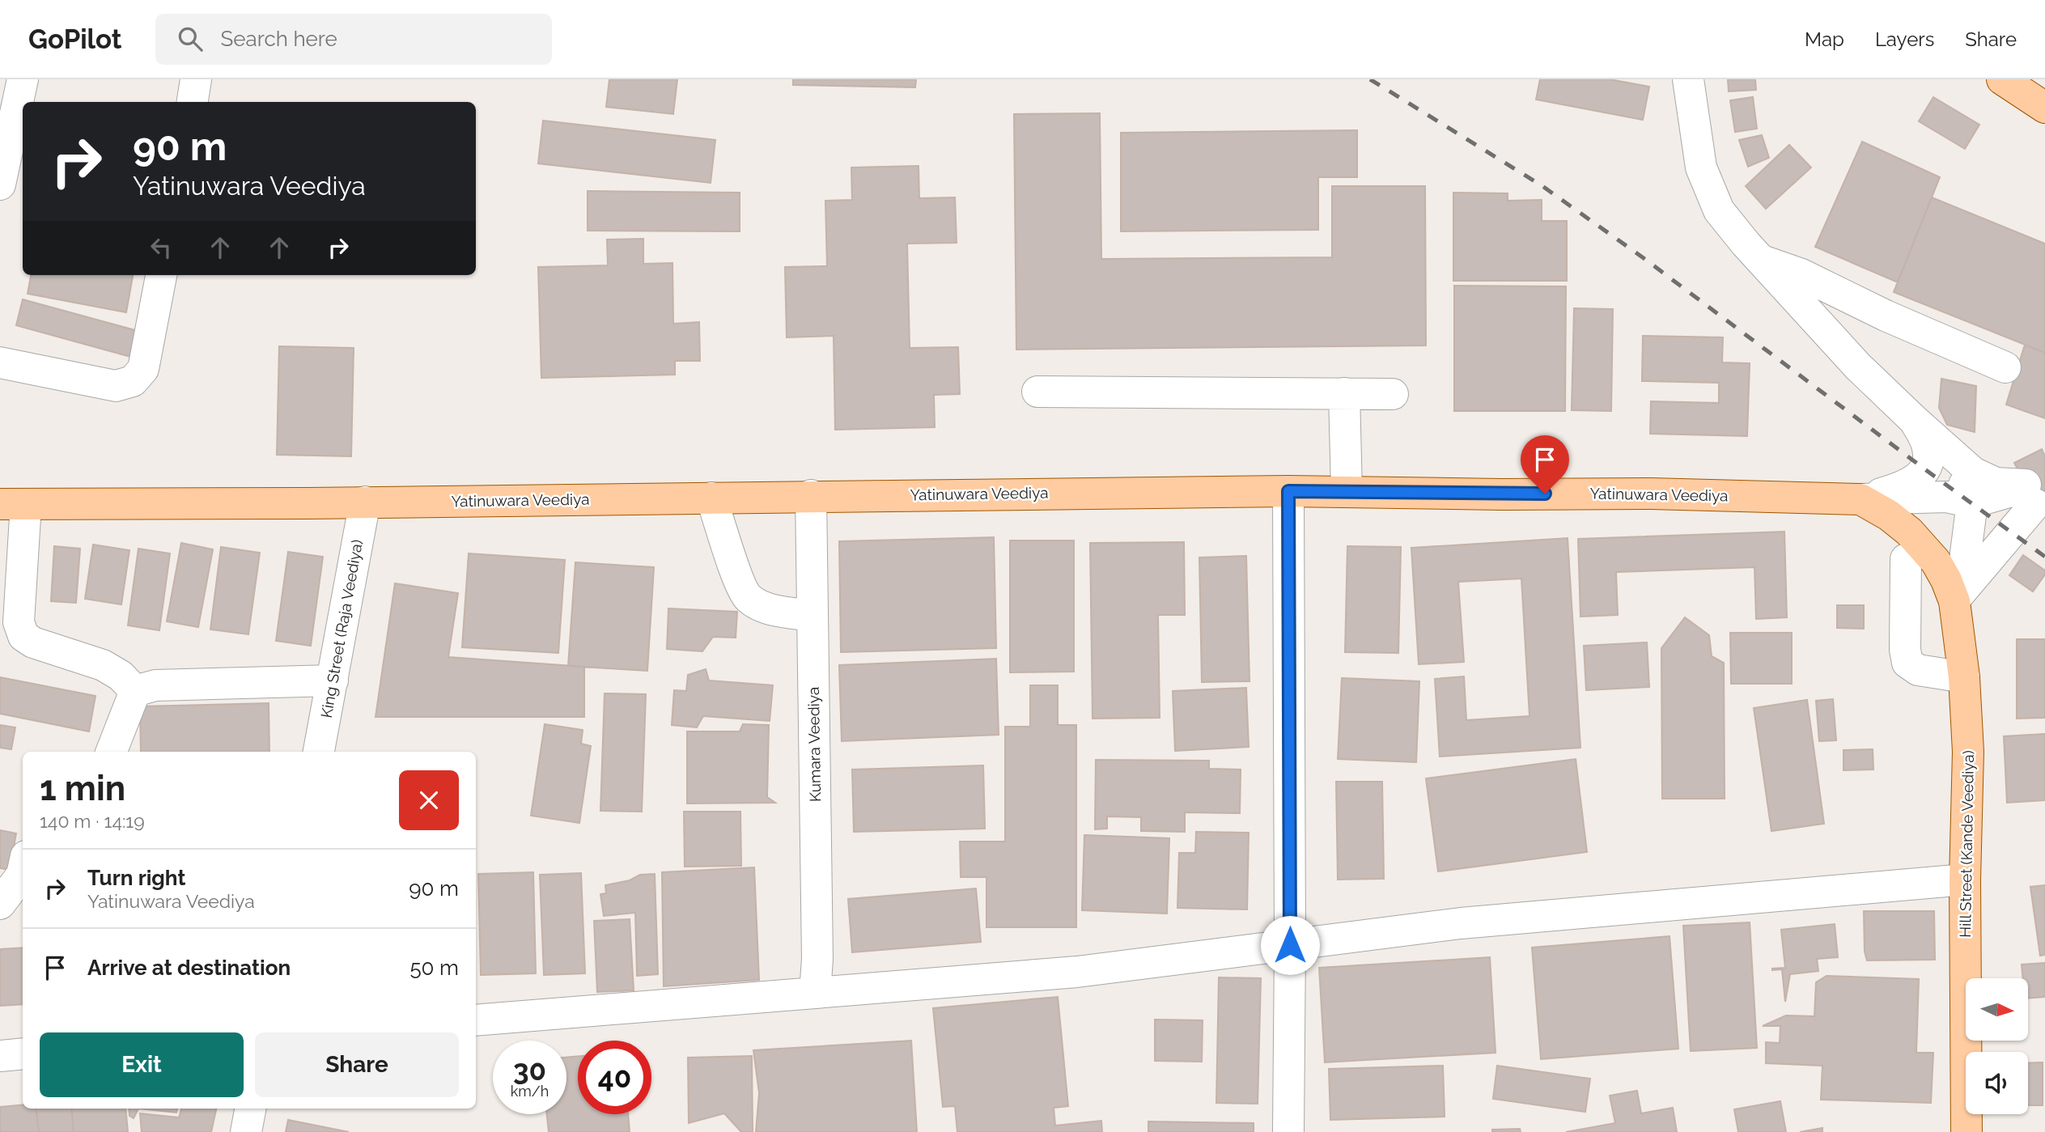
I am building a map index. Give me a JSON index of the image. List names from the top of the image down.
{
  "streets": {
    "main road": ["Yatinuwara Veediya", "Hill Street (Kande Veediya)"],
    "street": ["King Street (Raja Veediya)", "Kumara Veediya"]
  },
  "crossings": [
    ["Yatinuwara Veediya", "King Street (Raja Veediya)"],
    ["Yatinuwara Veediya", "Kumara Veediya"],
    ["Yatinuwara Veediya", "Hill Street (Kande Veediya)"]
  ],
  "north": "right",
  "page": {
    "header": "GoPilot",
    "search": "Search here",
    "nav": ["Map", "Layers", "Share"],
    "turn": ["90 m", "Yatinuwara Veediya"],
    "heading": ["1 min", "140 m · 14:19"],
    "list": [
      {
        "name": "Turn right",
        "note": "Yatinuwara Veediya",
        "value": "90 m"
      },
      {
        "name": "Arrive at destination",
        "value": "50 m"
      }
    ],
    "buttons": ["Exit", "Share"],
    "speed": "30 km/h",
    "limit": "40"
  }
}
